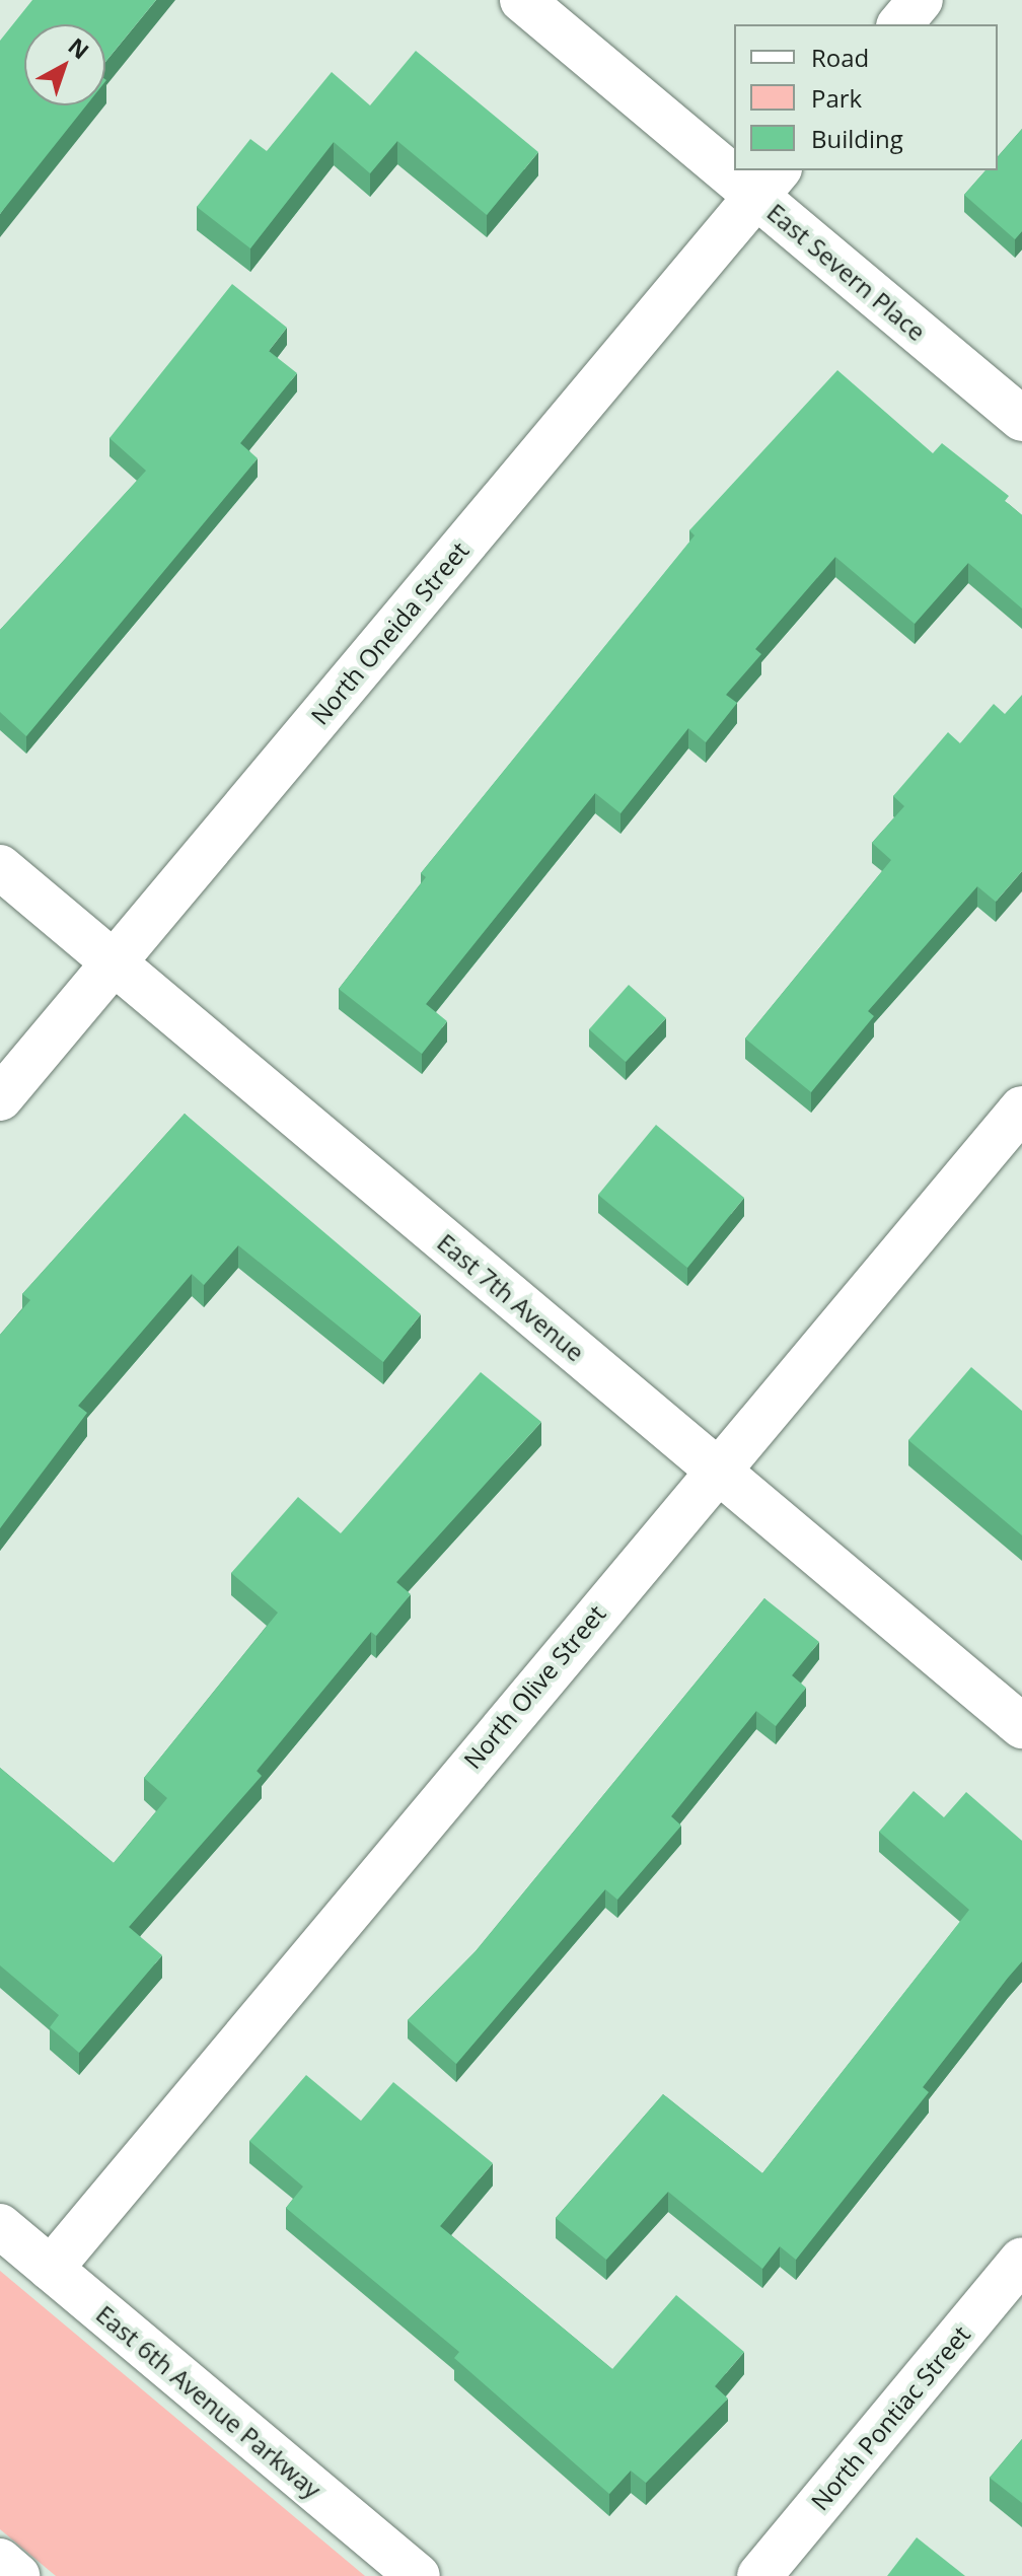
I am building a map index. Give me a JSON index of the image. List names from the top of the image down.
{
  "streets": {
    "street": [
      "East Severn Place",
      "North Oneida Street",
      "East 7th Avenue",
      "North Olive Street",
      "East 6th Avenue Parkway",
      "North Pontiac Street"
    ]
  },
  "crossings": [
    ["East Severn Place", "North Oneida Street"],
    ["North Oneida Street", "East 7th Avenue"],
    ["East 7th Avenue", "North Olive Street"],
    ["North Olive Street", "East 6th Avenue Parkway"]
  ],
  "legend": ["Road", "Park", "Building"],
  "north": "top right"
}
